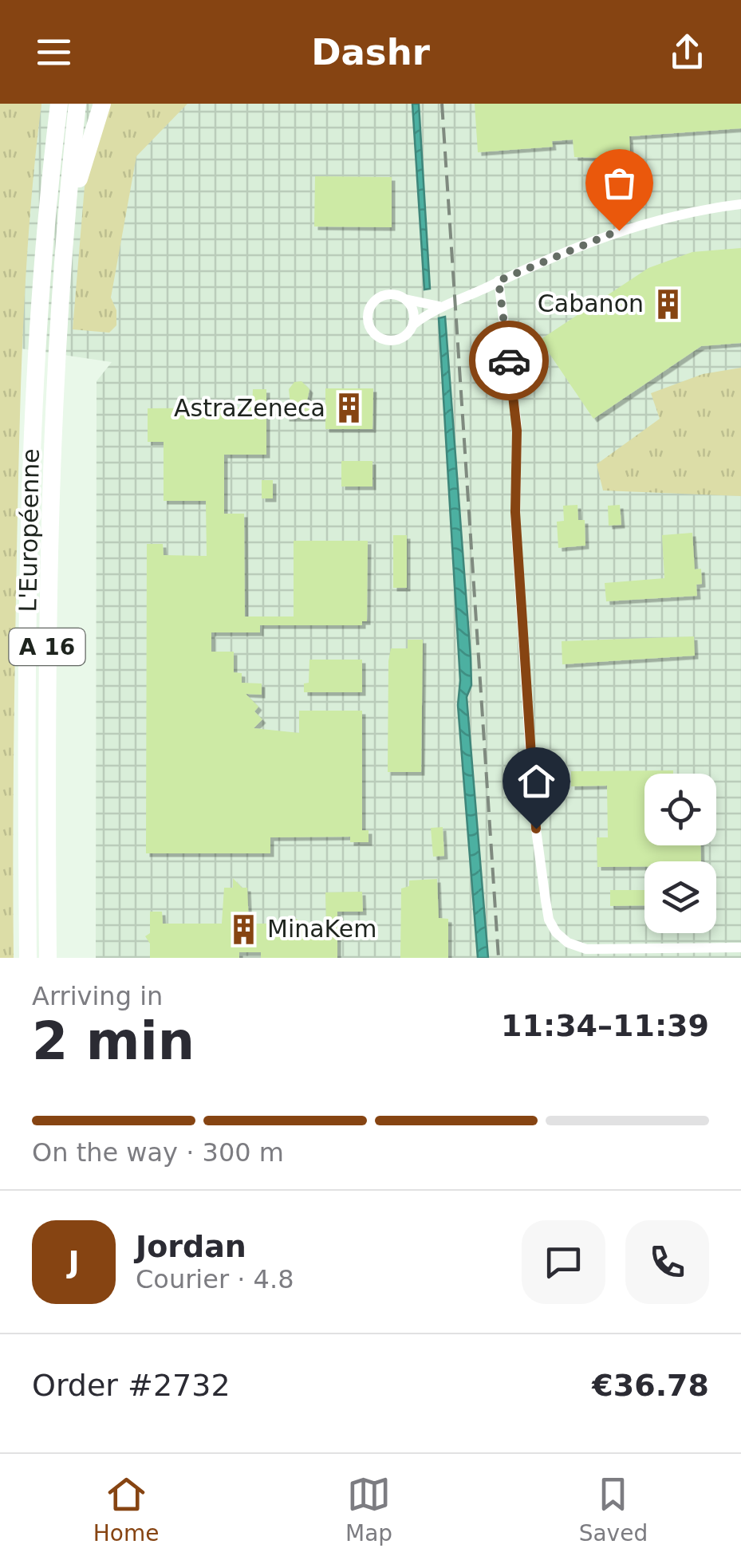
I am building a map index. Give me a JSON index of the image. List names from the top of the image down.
{
  "streets": {
    "highway": ["L'Européenne", "A 16"]
  },
  "places": {
    "building": ["Cabanon", "AstraZeneca", "MinaKem"]
  },
  "page": {
    "header": "Dashr",
    "heading": ["2 min", "Arriving in", "11:34–11:39"],
    "panel": [
      "Jordan",
      "Courier · 4.8",
      "Order #2732",
      "€36.78"
    ],
    "bar": "On the way · 300 m",
    "round": "J",
    "tabs": ["Home", "Map", "Saved"]
  }
}
